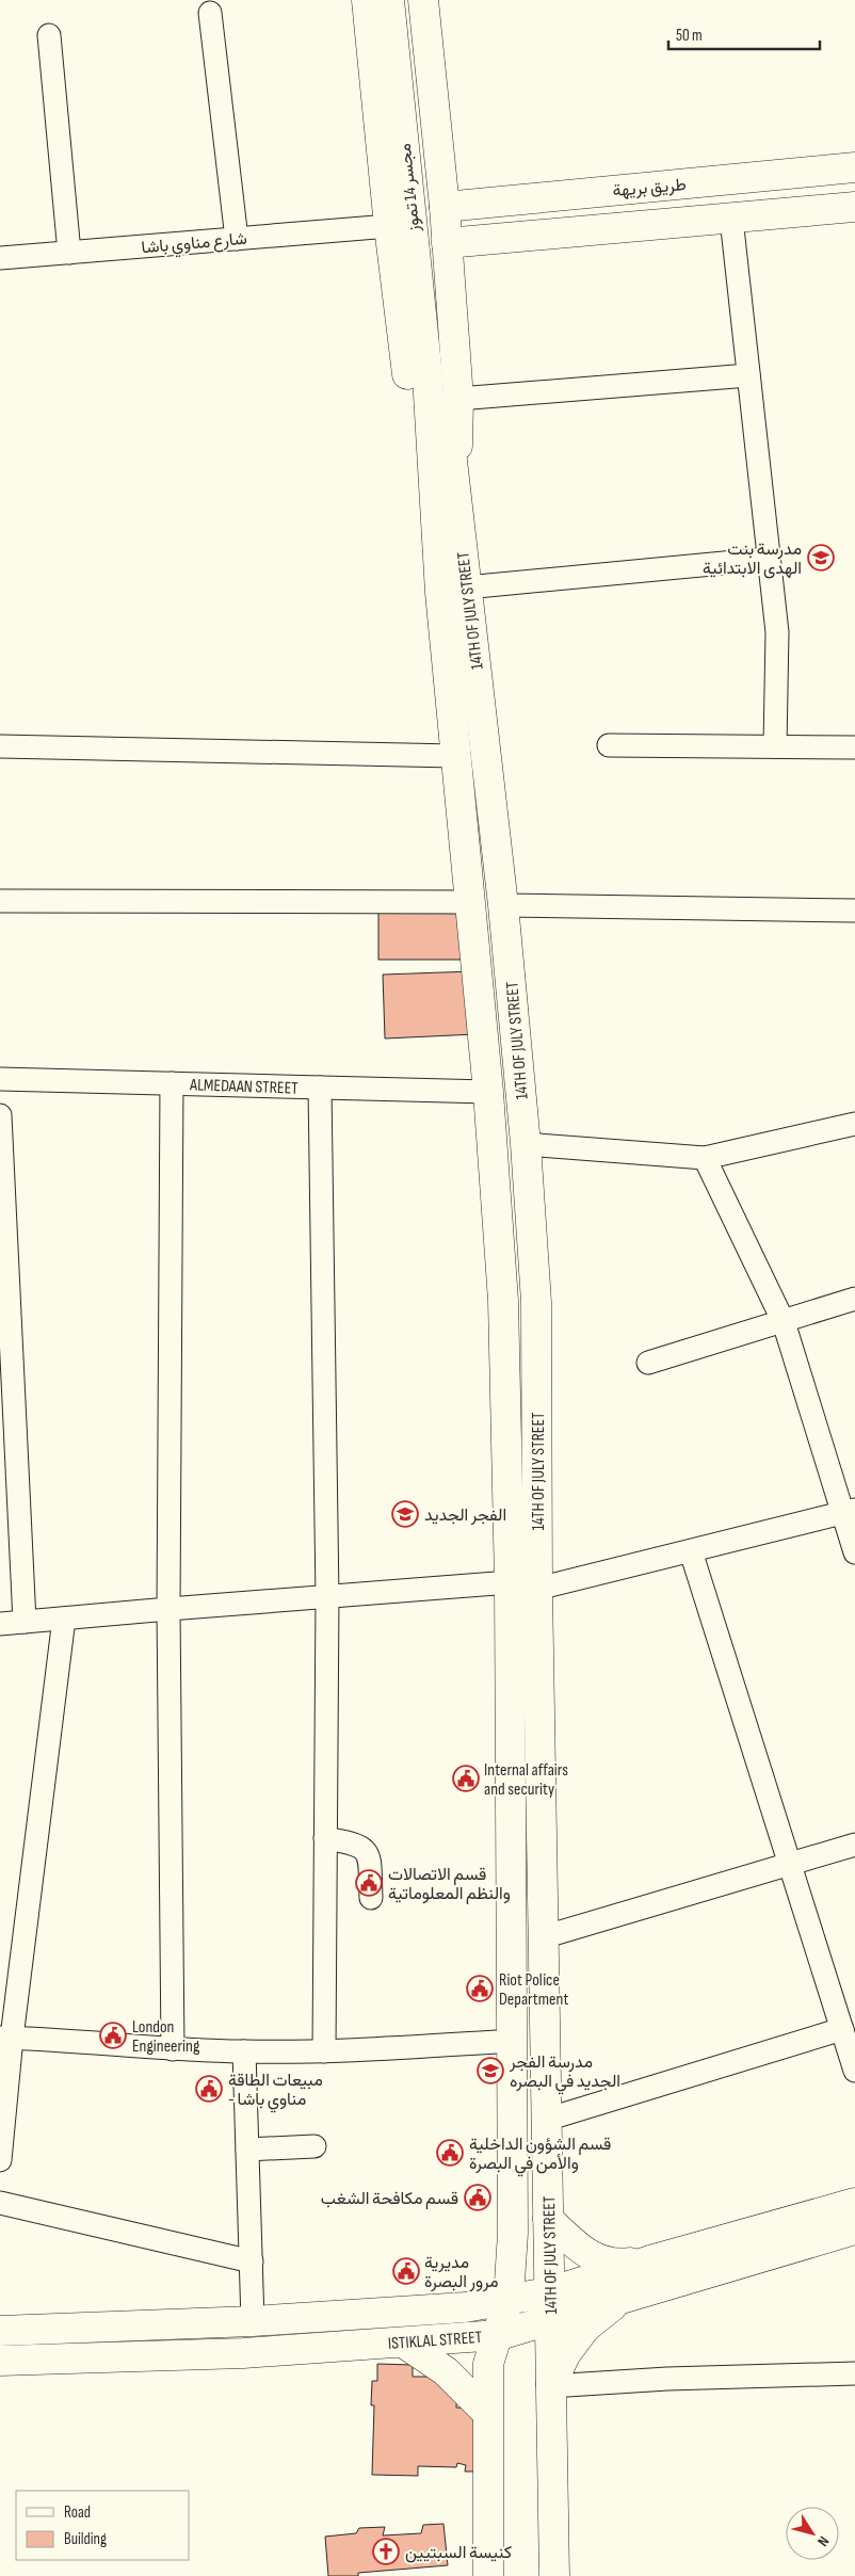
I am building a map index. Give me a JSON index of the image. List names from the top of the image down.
{
  "streets": {
    "main road": [
      "طريق بريهة",
      "مجسر 14 تموز",
      "14TH OF JULY STREET",
      "ISTIKLAL STREET"
    ],
    "street": ["شارع مناوي باشا", "ALMEDAAN STREET"]
  },
  "crossings": [
    ["مجسر 14 تموز", "14TH OF JULY STREET"],
    ["14TH OF JULY STREET", "ALMEDAAN STREET"],
    ["14TH OF JULY STREET", "ISTIKLAL STREET"]
  ],
  "places": {
    "school or university": ["مدرسة بنت الهدى اﻻبتدائية", "الفجر الجديد", "مدرسة الفجر الجديد في البصره"],
    "public building": [
      "Internal affairs and security",
      "قسم الاتصالات والنظم المعلوماتية",
      "Riot Police Department",
      "London Engineering",
      "مبيعات الطاقة - مناوي باشا",
      "قسم الشؤون الداخلية والأمن في البصرة",
      "قسم مكافحة الشغب",
      "مديرية مرور البصرة"
    ],
    "church": ["كنيسة السبتيين"]
  },
  "legend": ["Road", "Building"],
  "scale_bar": "50 m",
  "north": "bottom right"
}
